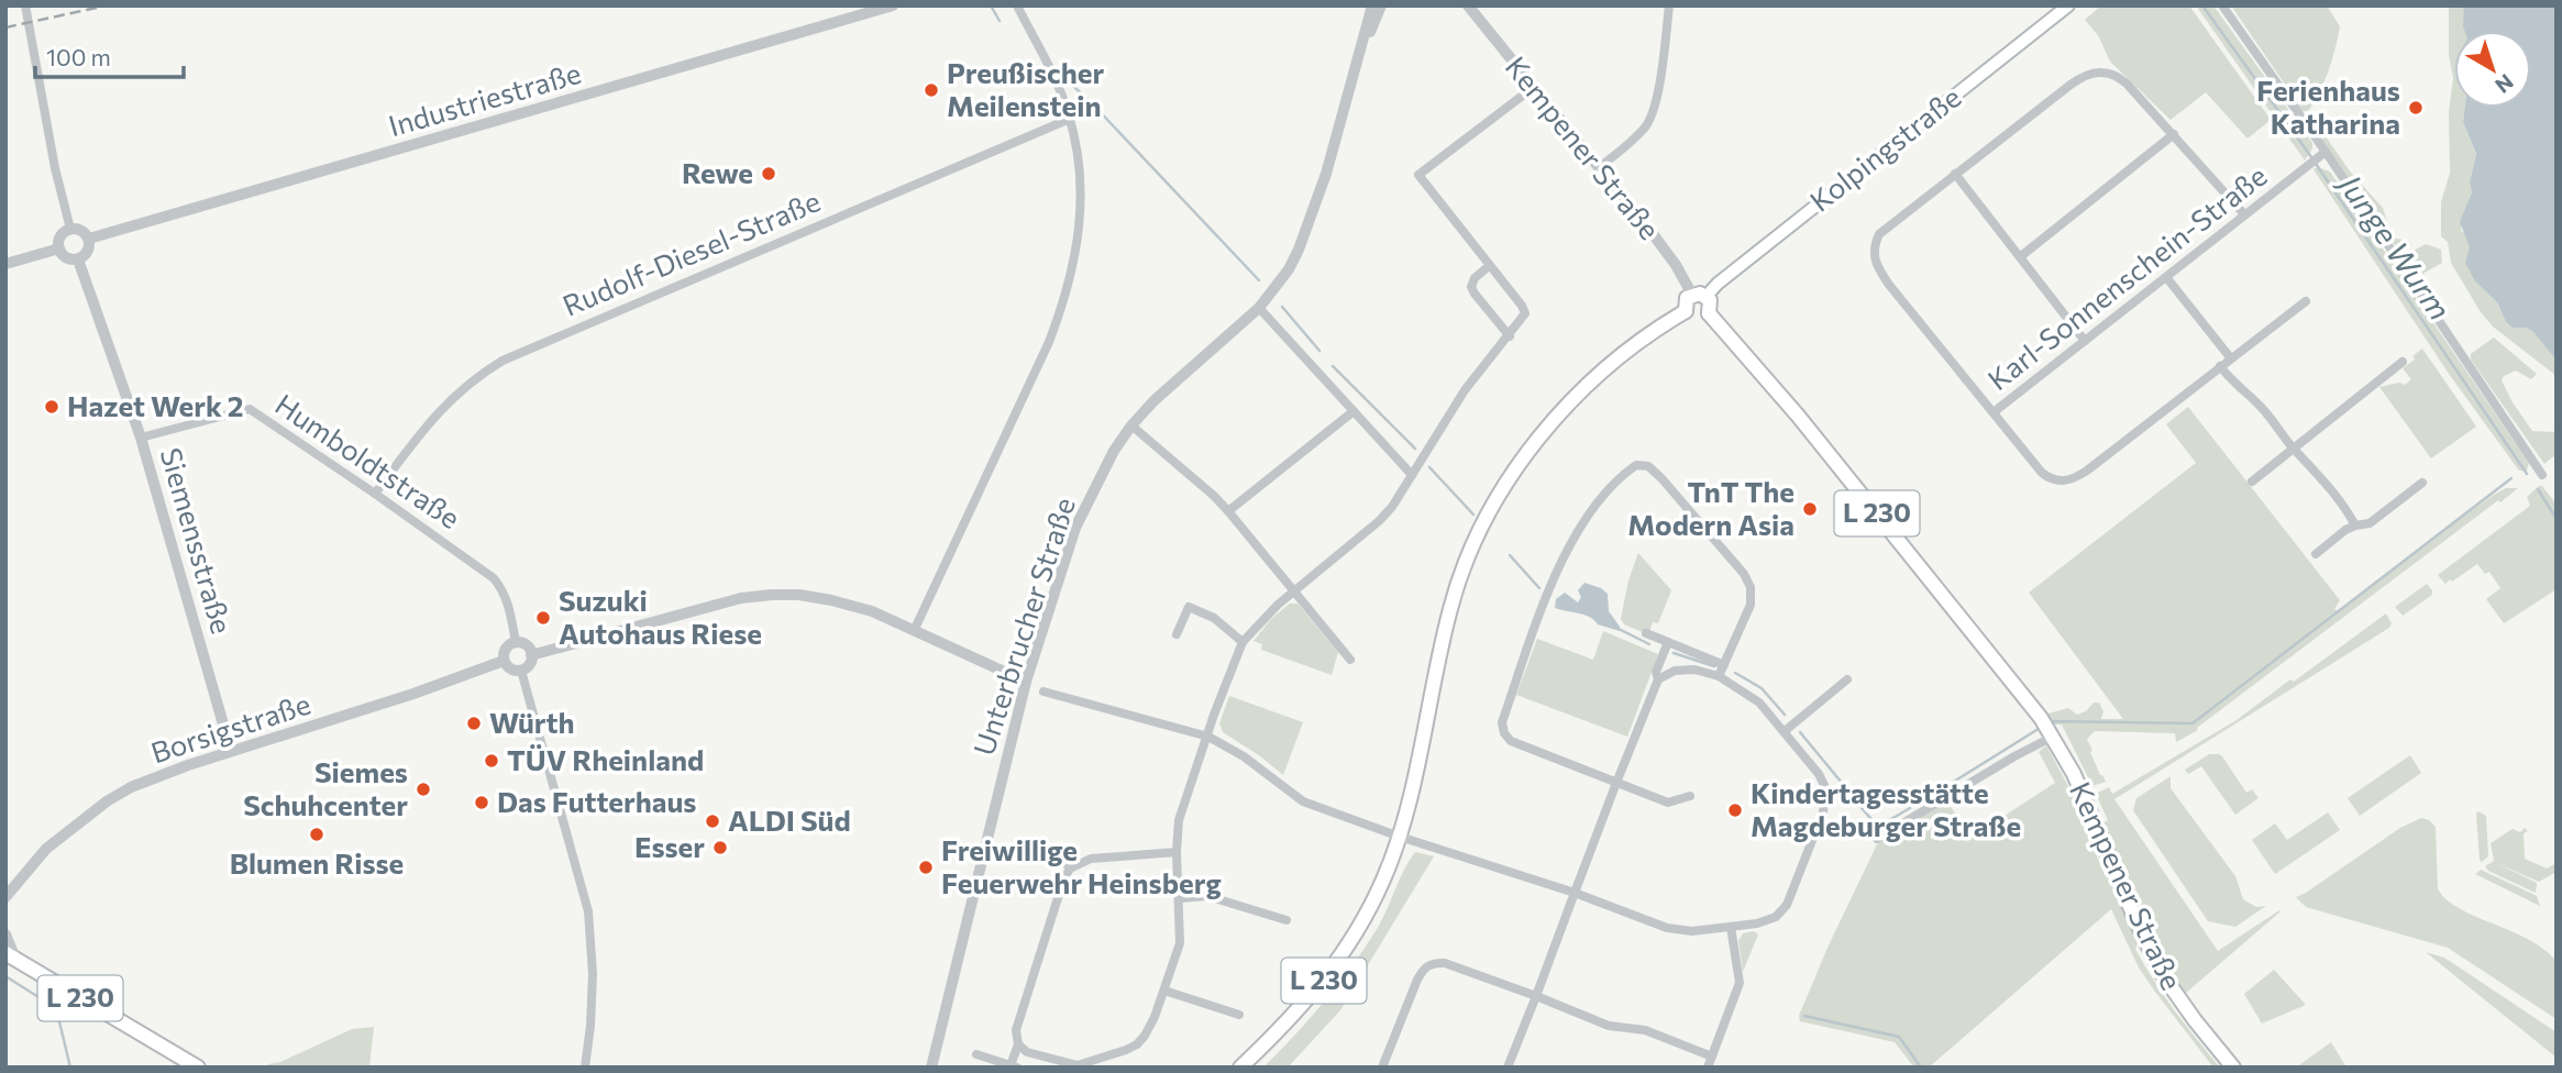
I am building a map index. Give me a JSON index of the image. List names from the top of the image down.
{
  "streets": {
    "main road": ["Kempener Straße", "Kolpingstraße", "L 230"],
    "street": [
      "Industriestraße",
      "Rudolf-Diesel-Straße",
      "Karl-Sonnenschein-Straße",
      "Humboldtstraße",
      "Siemensstraße",
      "Unterbrucher Straße",
      "Borsigstraße"
    ]
  },
  "crossings": [
    ["Industriestraße", "Siemensstraße"],
    ["Kempener Straße", "Kolpingstraße"],
    ["Kempener Straße", "L 230"],
    ["Kolpingstraße", "L 230"],
    ["Rudolf-Diesel-Straße", "Humboldtstraße"],
    ["Humboldtstraße", "Siemensstraße"],
    ["Humboldtstraße", "Borsigstraße"],
    ["Siemensstraße", "Borsigstraße"]
  ],
  "water": ["Junge Wurm"],
  "places": [
    "Preußischer Meilenstein",
    "Ferienhaus Katharina",
    "Rewe",
    "Hazet Werk 2",
    "TnT The Modern Asia",
    "Suzuki Autohaus Riese",
    "Würth",
    "TÜV Rheinland",
    "Siemes Schuhcenter",
    "Das Futterhaus",
    "Kindertagesstätte Magdeburger Straße",
    "ALDI Süd",
    "Blumen Risse",
    "Esser",
    "Freiwillige Feuerwehr Heinsberg"
  ],
  "scale_bar": "100 m",
  "north": "bottom right"
}
